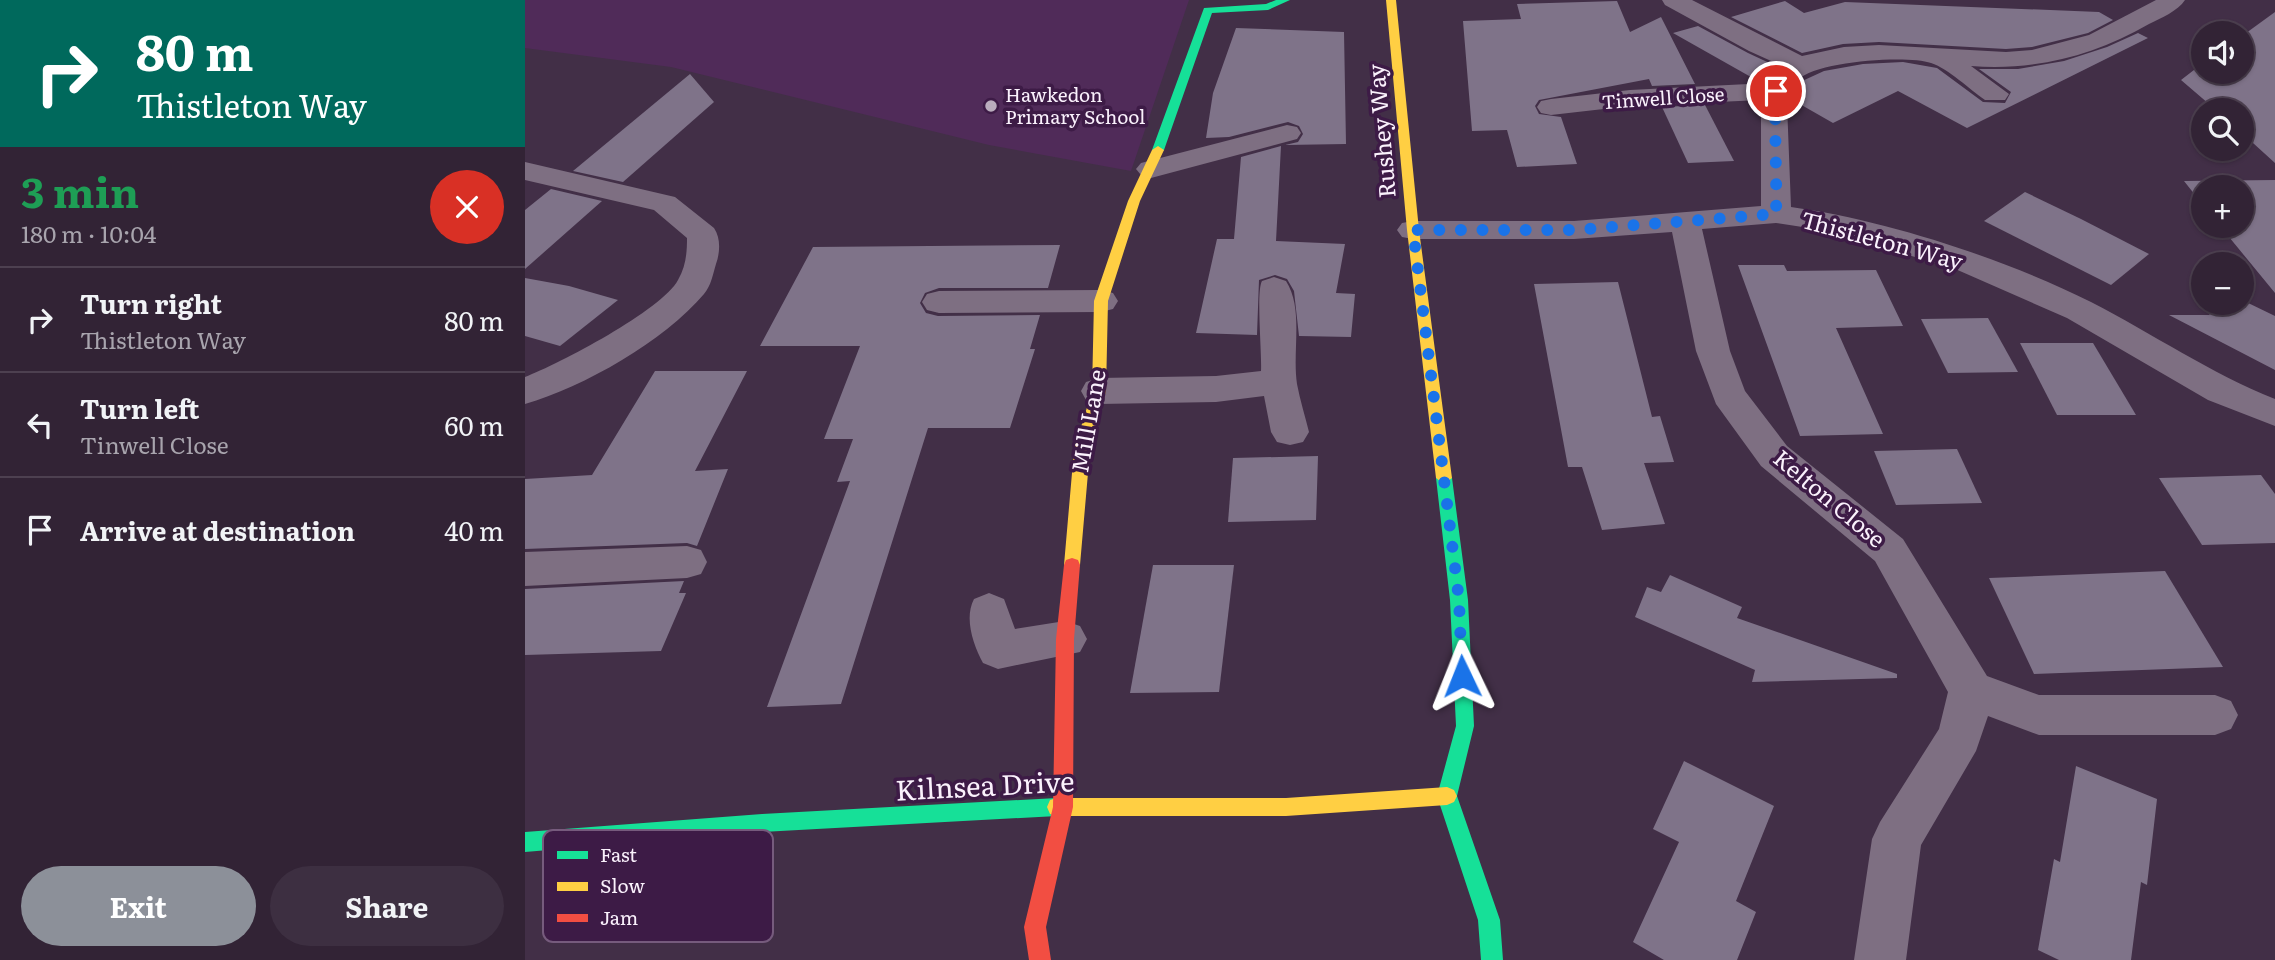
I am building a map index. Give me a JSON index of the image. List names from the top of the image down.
{
  "streets": {
    "street": [
      "Tinwell Close",
      "Rushey Way",
      "Thistleton Way",
      "Mill Lane",
      "Kelton Close",
      "Kilnsea Drive"
    ]
  },
  "crossings": [
    ["Rushey Way", "Thistleton Way"],
    ["Rushey Way", "Kilnsea Drive"],
    ["Thistleton Way", "Kelton Close"],
    ["Mill Lane", "Kilnsea Drive"]
  ],
  "places": ["Hawkedon Primary School"],
  "legend": ["Fast", "Slow", "Jam"],
  "page": {
    "turn": ["80 m", "Thistleton Way"],
    "map_buttons": ["+", "−"],
    "heading": ["3 min", "180 m · 10:04"],
    "list": [
      {
        "name": "Turn right",
        "note": "Thistleton Way",
        "value": "80 m"
      },
      {
        "name": "Turn left",
        "note": "Tinwell Close",
        "value": "60 m"
      },
      {
        "name": "Arrive at destination",
        "value": "40 m"
      }
    ],
    "buttons": ["Exit", "Share"]
  }
}
